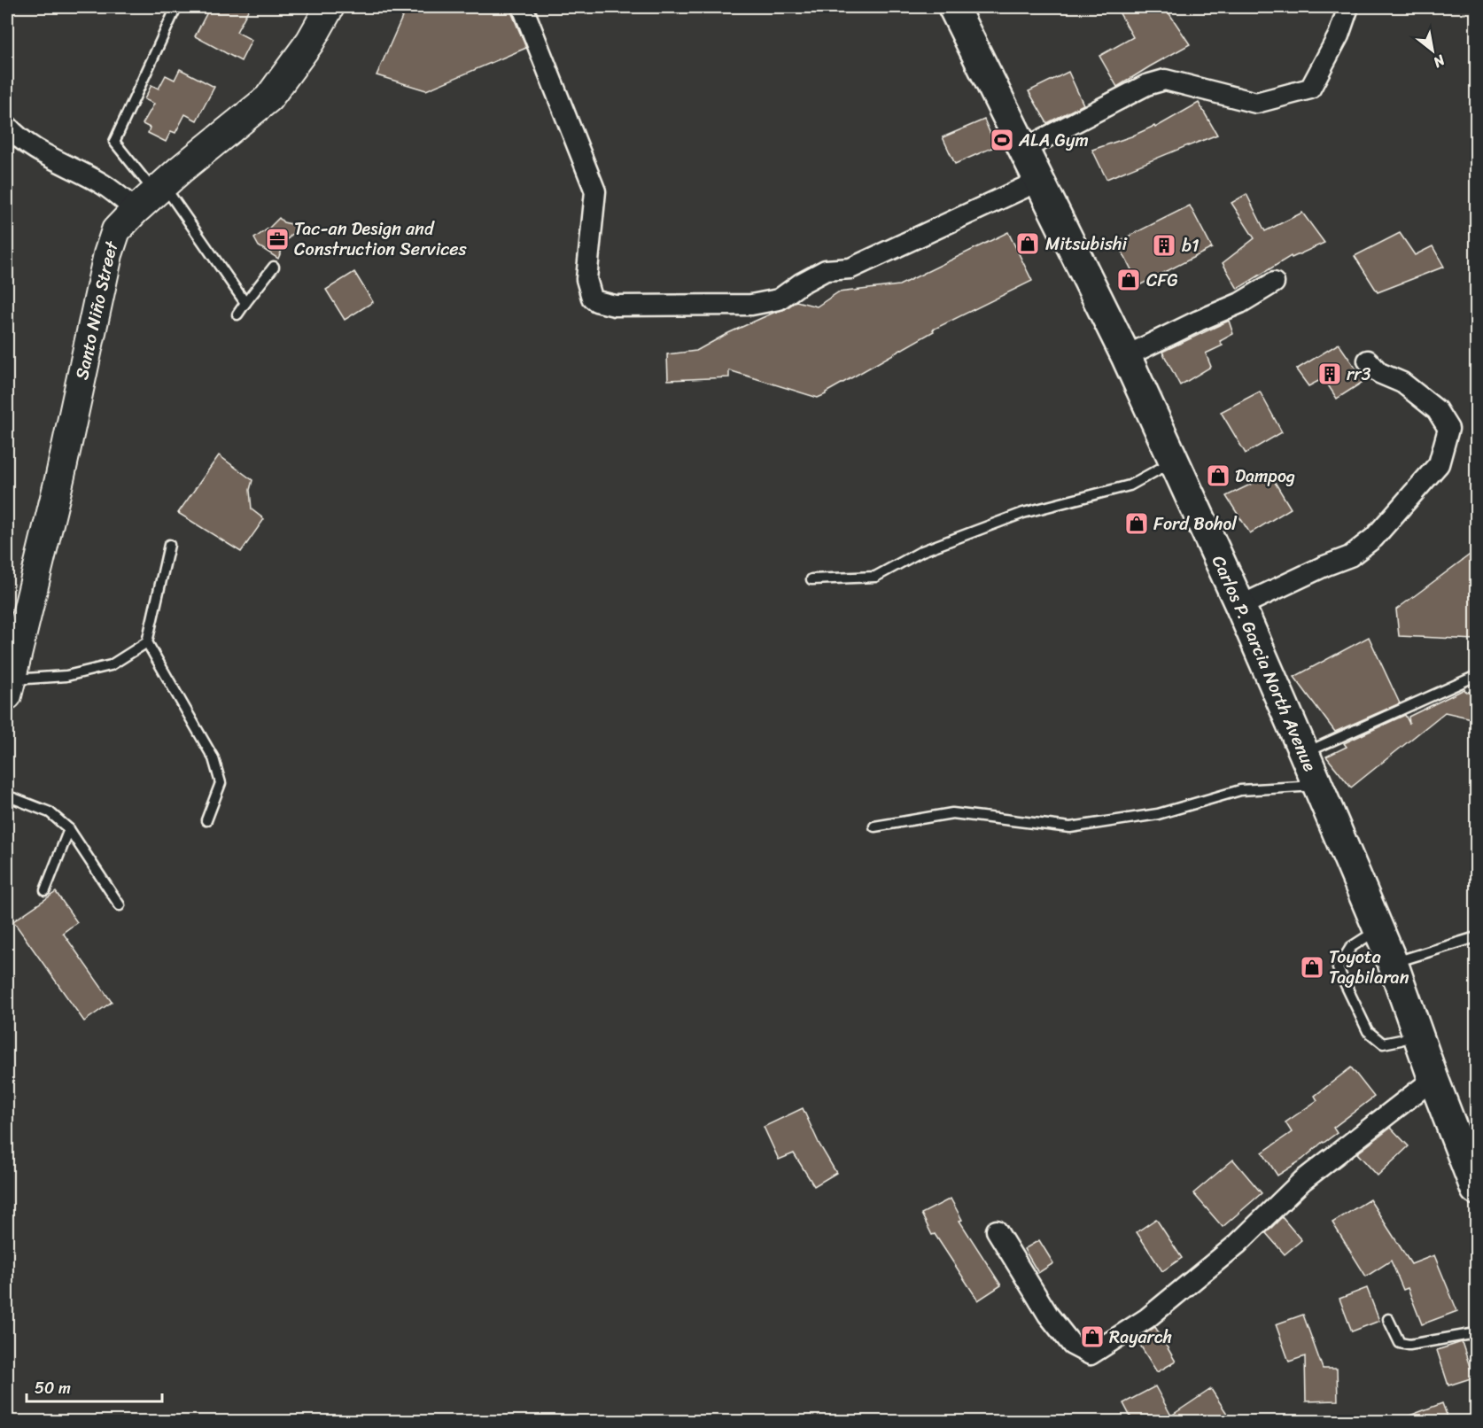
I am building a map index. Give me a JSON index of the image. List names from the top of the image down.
{
  "streets": {
    "main road": ["Santo Niño Street", "Carlos P. Garcia North Avenue"]
  },
  "places": {
    "sports": ["ALA Gym"],
    "office": ["Tac-an Design and Construction Services"],
    "shop": [
      "Mitsubishi",
      "CFG",
      "Dampog",
      "Ford Bohol",
      "Toyota Tagbilaran",
      "Rayarch"
    ],
    "building": ["b1", "rr3"]
  },
  "scale_bar": "50 m",
  "north": "bottom right"
}
